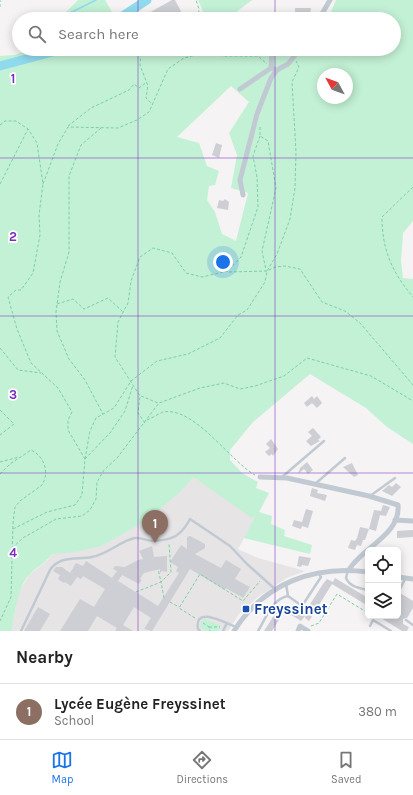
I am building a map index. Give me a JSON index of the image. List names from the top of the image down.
{
  "places": {
    "transit": ["Freyssinet"]
  },
  "north": "top left",
  "page": {
    "search": "Search here",
    "pins": "1",
    "heading": "Nearby",
    "list": [
      {
        "mark": "1",
        "name": "Lycée Eugène Freyssinet",
        "note": "School",
        "value": "380 m"
      }
    ],
    "nav": ["Map", "Directions", "Saved"]
  },
  "grid": {
    "rows": [
      "1",
      "2",
      "3",
      "4"
    ]
  }
}
